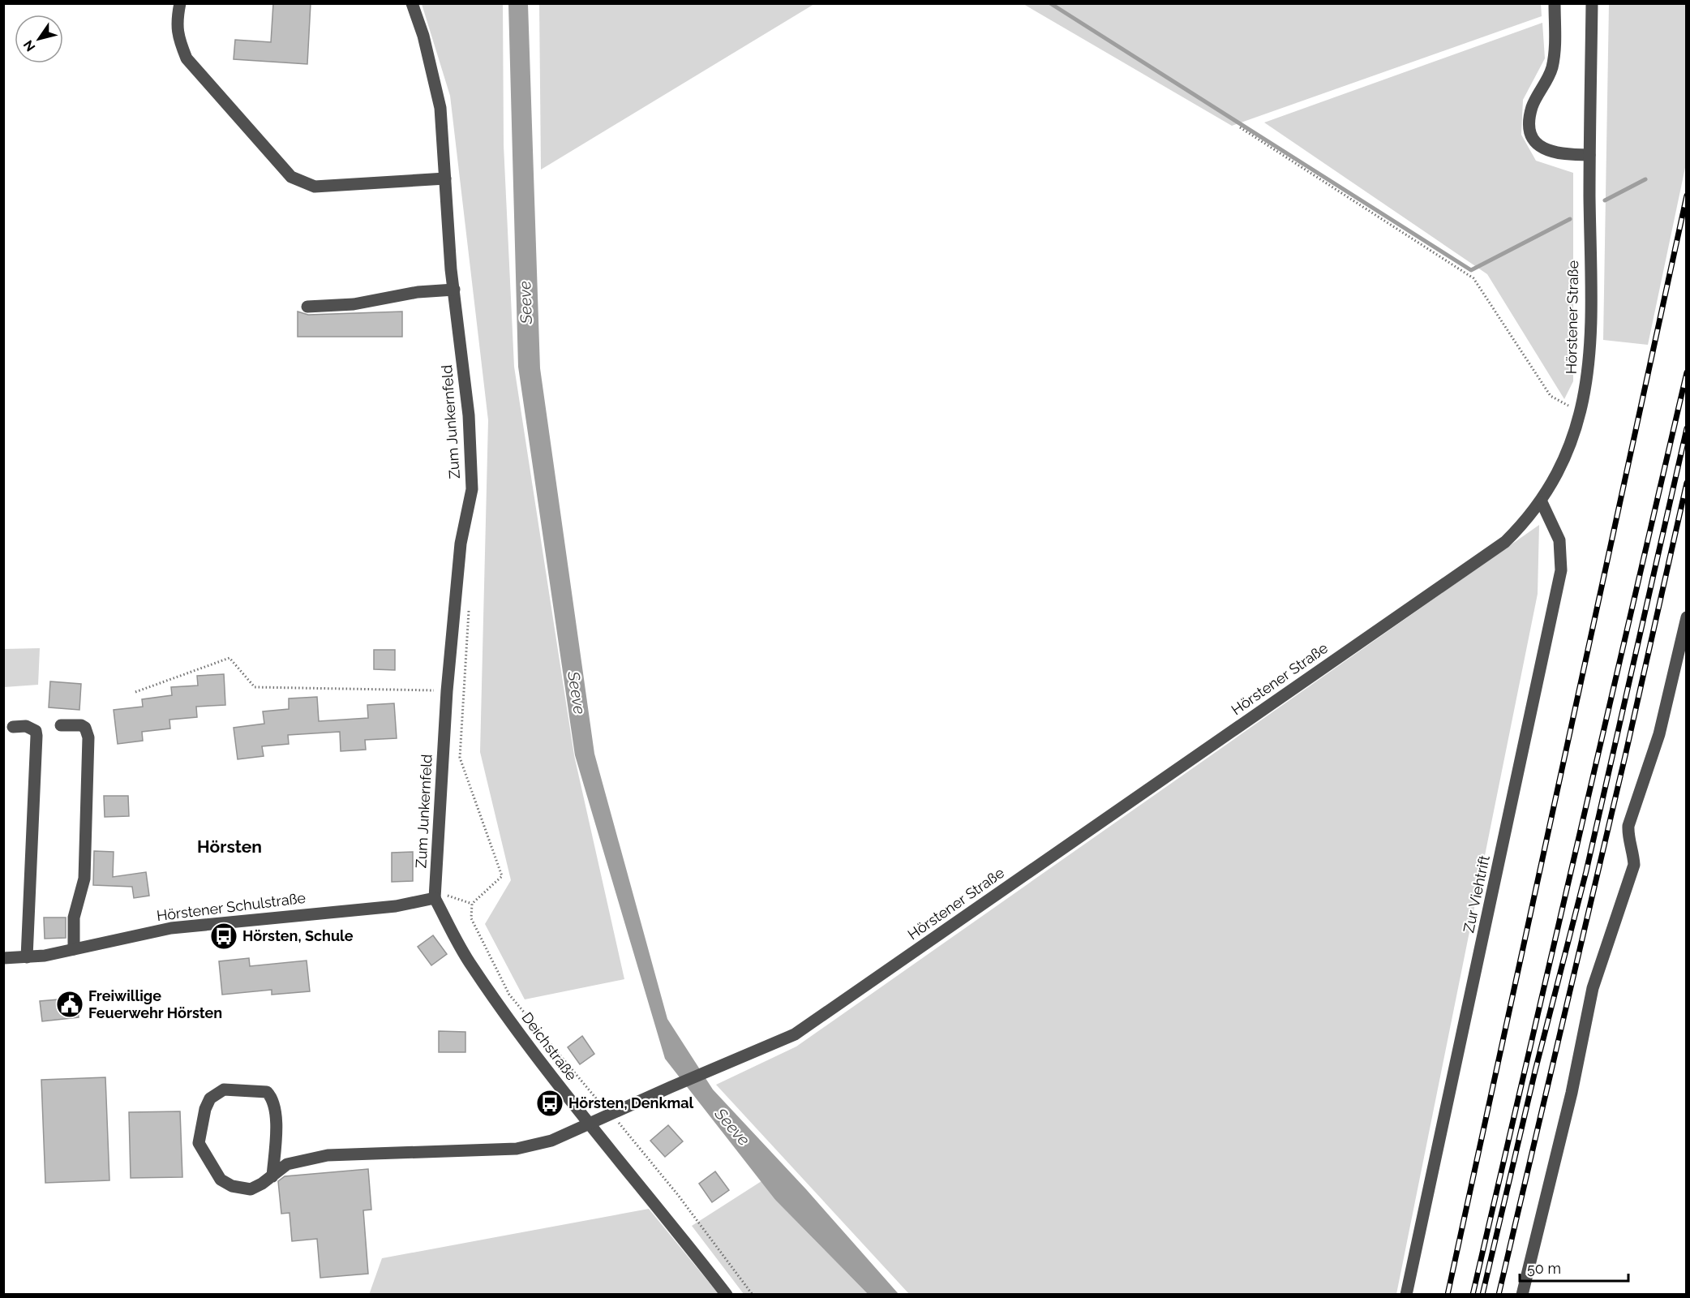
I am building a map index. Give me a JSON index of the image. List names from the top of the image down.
{
  "streets": {
    "street": [
      "Hörstener Straße",
      "Zum Junkernfeld",
      "Zur Viehtrift",
      "Hörstener Schulstraße",
      "Deichstraße"
    ]
  },
  "crossings": [
    ["Hörstener Straße", "Zur Viehtrift"],
    ["Hörstener Straße", "Deichstraße"],
    ["Zum Junkernfeld", "Hörstener Schulstraße"],
    ["Zum Junkernfeld", "Deichstraße"],
    ["Hörstener Schulstraße", "Deichstraße"]
  ],
  "districts": ["Hörsten"],
  "water": ["Seeve"],
  "places": {
    "bus stop": ["Hörsten, Schule", "Hörsten, Denkmal"],
    "public building": ["Freiwillige Feuerwehr Hörsten"]
  },
  "scale_bar": "50 m",
  "north": "bottom left"
}
